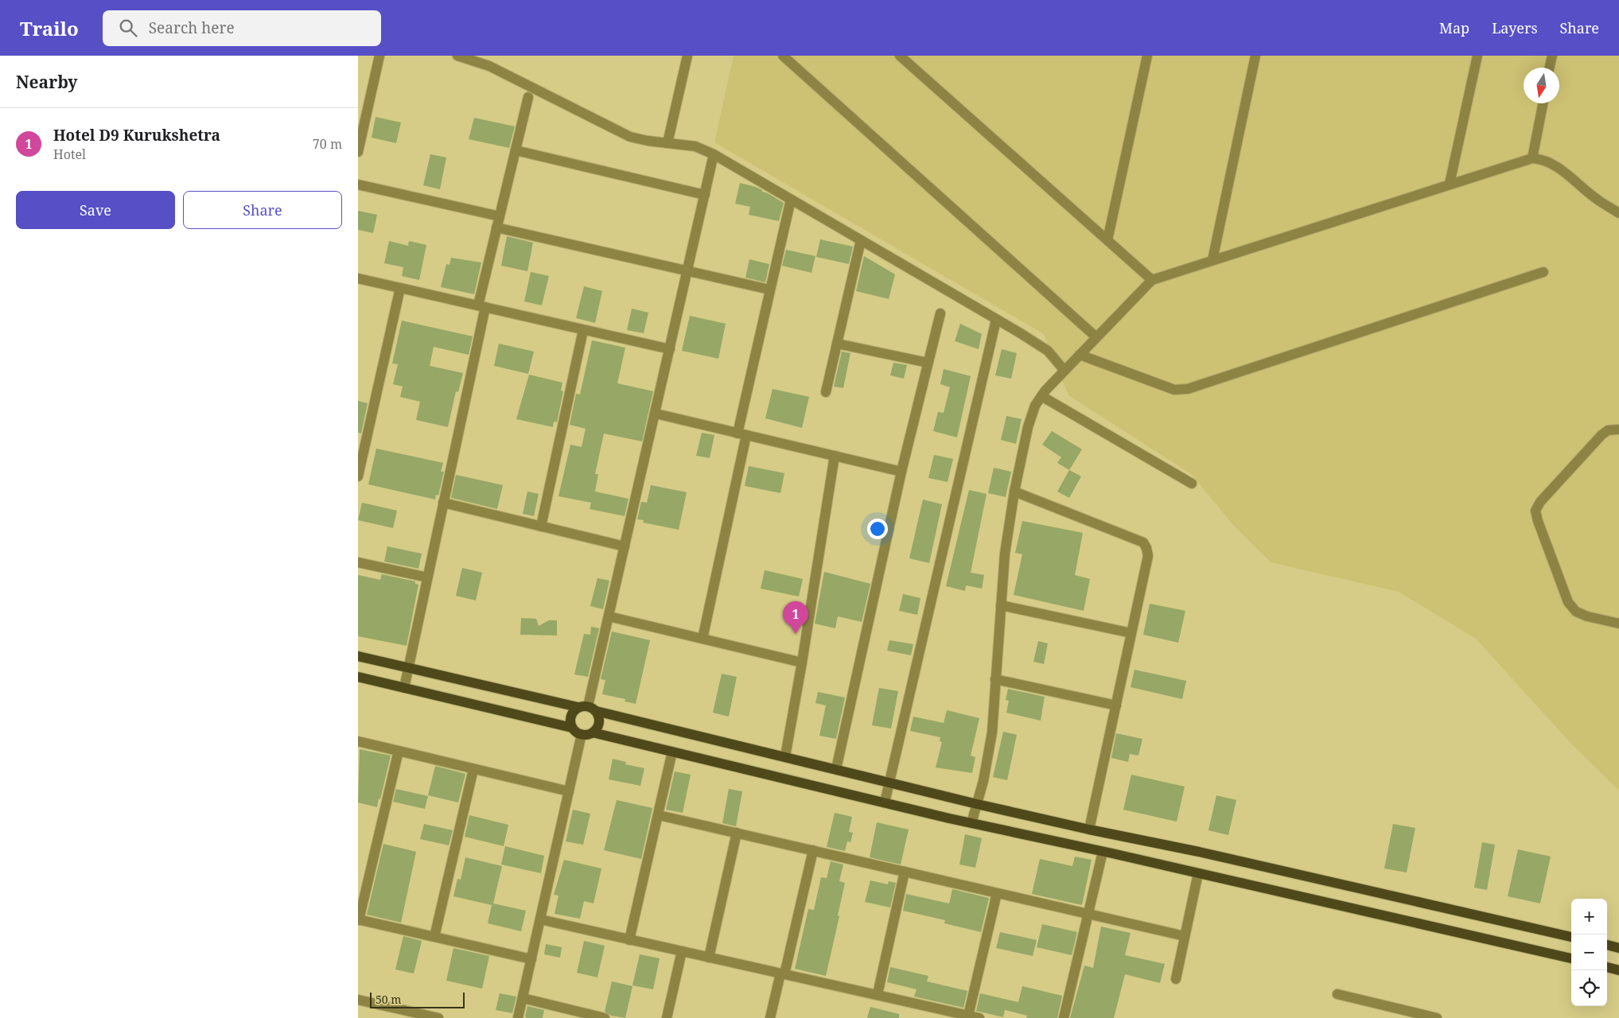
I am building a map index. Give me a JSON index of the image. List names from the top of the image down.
{
  "scale_bar": "50 m",
  "north": "bottom",
  "page": {
    "header": "Trailo",
    "search": "Search here",
    "nav": ["Map", "Layers", "Share"],
    "heading": "Nearby",
    "list": [
      {
        "mark": "1",
        "name": "Hotel D9 Kurukshetra",
        "note": "Hotel",
        "value": "70 m"
      }
    ],
    "buttons": ["Save", "Share"],
    "pins": "1",
    "map_buttons": ["+", "−"],
    "scale": "50 m"
  }
}
